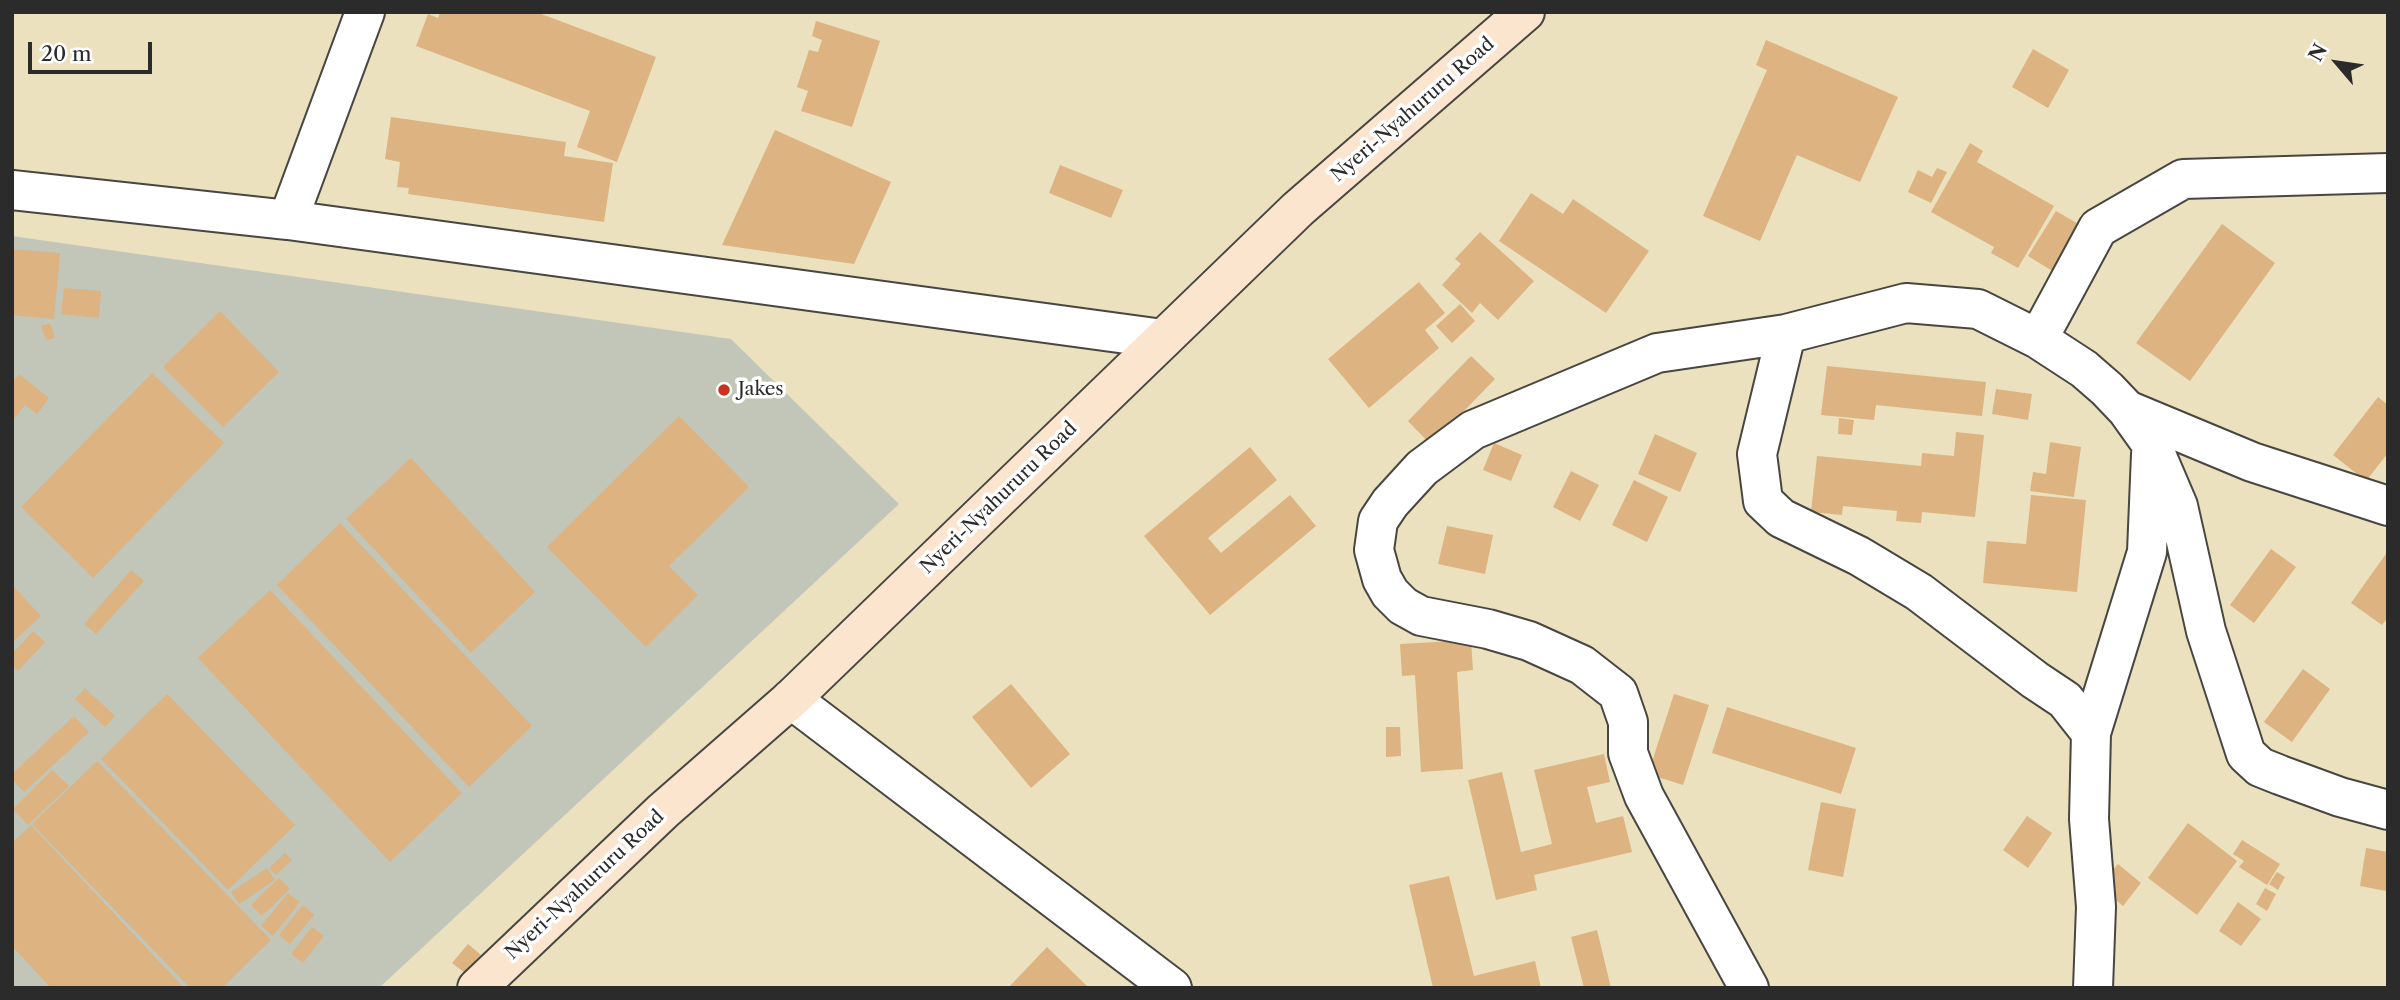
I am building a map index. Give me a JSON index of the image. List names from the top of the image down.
{
  "streets": {
    "main road": ["Nyeri-Nyahururu Road"]
  },
  "places": ["Jakes"],
  "scale_bar": "20 m",
  "north": "top left"
}
